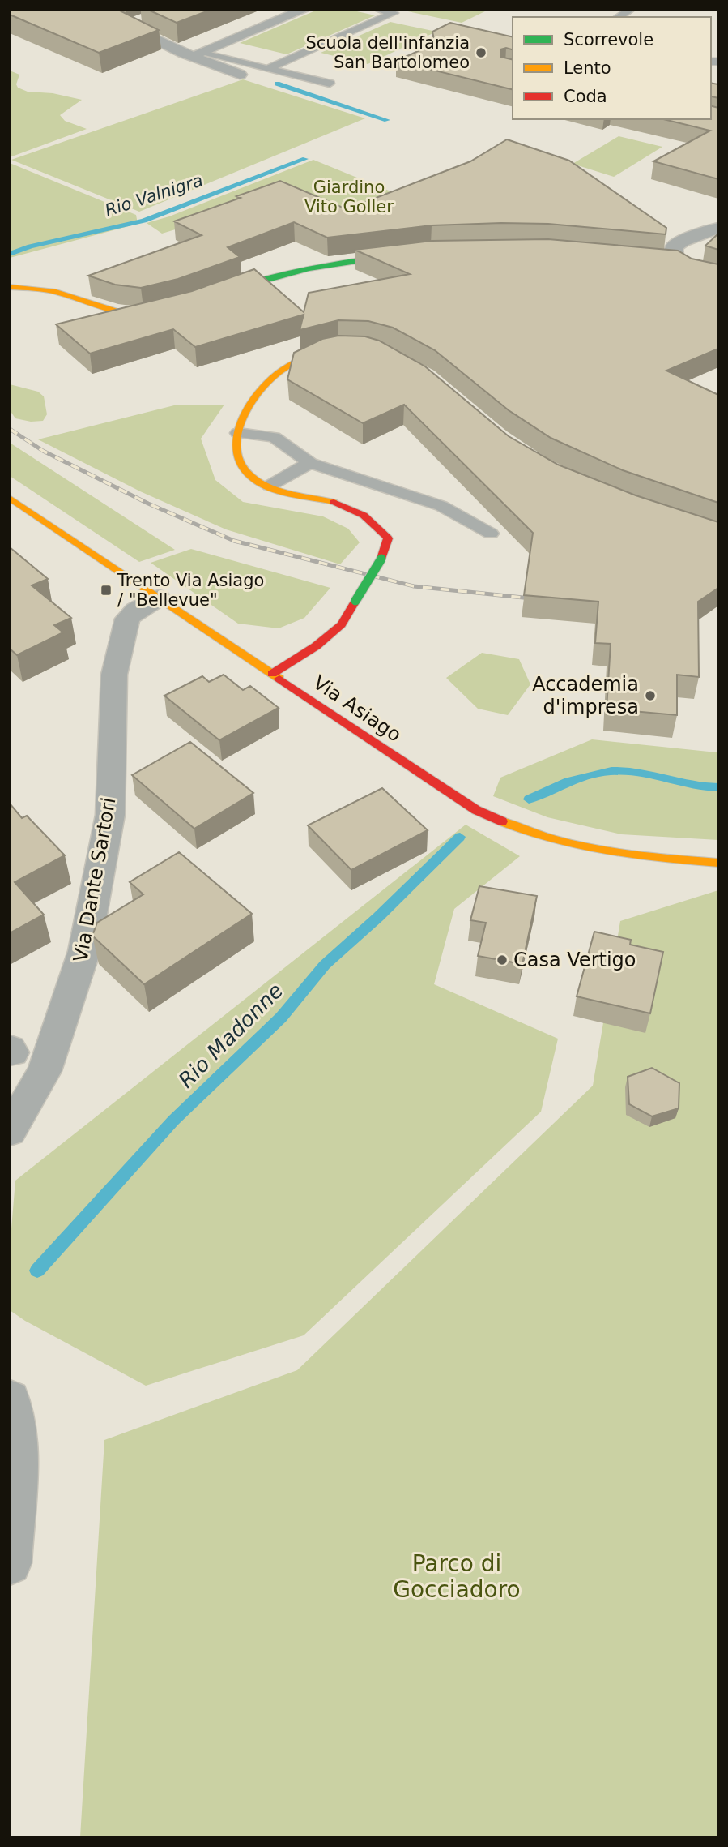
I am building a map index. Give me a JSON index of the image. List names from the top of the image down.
{
  "streets": {
    "street": ["Via Asiago", "Via Dante Sartori"]
  },
  "crossings": [
    ["Via Asiago", "Via Dante Sartori"]
  ],
  "water": ["Rio Valnigra", "Rio Madonne"],
  "parks": ["Giardino Vito Goller", "Parco di Gocciadoro"],
  "places": {
    "other": ["Scuola dell'infanzia San Bartolomeo", "Accademia d'impresa", "Casa Vertigo"],
    "transit": ["Trento Via Asiago / \"Bellevue\""]
  },
  "legend": ["Scorrevole", "Lento", "Coda"]
}
